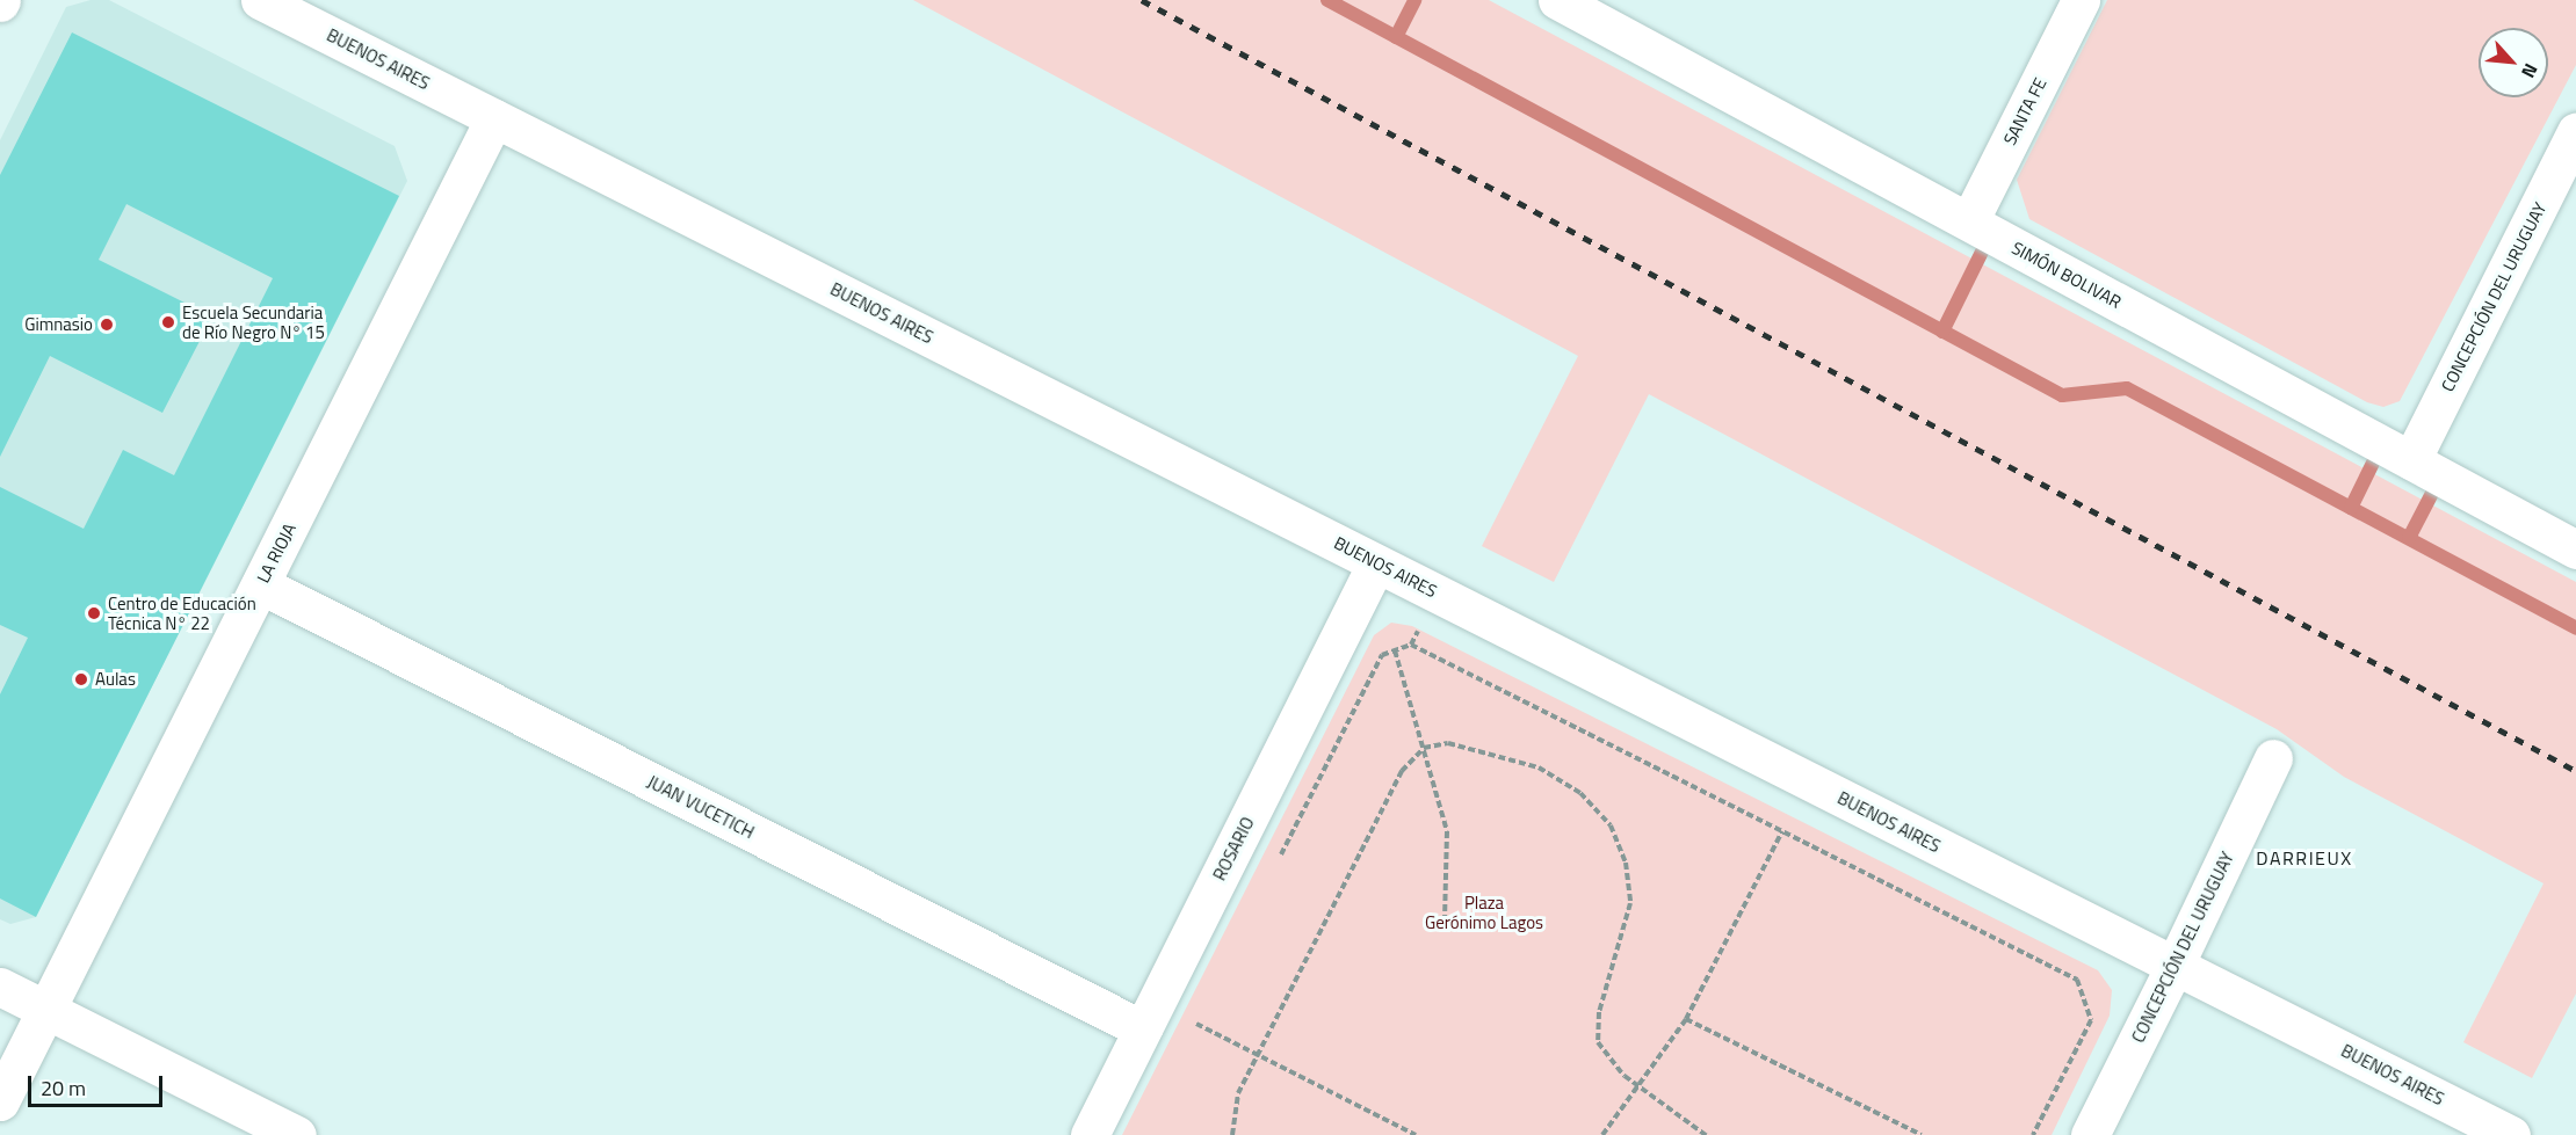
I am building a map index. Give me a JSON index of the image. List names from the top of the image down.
{
  "streets": {
    "street": [
      "BUENOS AIRES",
      "SANTA FE",
      "SIMÓN BOLIVAR",
      "CONCEPCIÓN DEL URUGUAY",
      "LA RIOJA",
      "JUAN VUCETICH",
      "ROSARIO"
    ]
  },
  "crossings": [
    ["BUENOS AIRES", "CONCEPCIÓN DEL URUGUAY"],
    ["BUENOS AIRES", "LA RIOJA"],
    ["BUENOS AIRES", "ROSARIO"],
    ["SANTA FE", "SIMÓN BOLIVAR"],
    ["SIMÓN BOLIVAR", "CONCEPCIÓN DEL URUGUAY"],
    ["LA RIOJA", "JUAN VUCETICH"],
    ["JUAN VUCETICH", "ROSARIO"]
  ],
  "districts": ["DARRIEUX"],
  "parks": ["Plaza Gerónimo Lagos"],
  "places": [
    "Escuela Secundaria de Río Negro N° 15",
    "Gimnasio",
    "Centro de Educación Técnica N° 22",
    "Aulas"
  ],
  "scale_bar": "20 m",
  "north": "bottom right"
}
